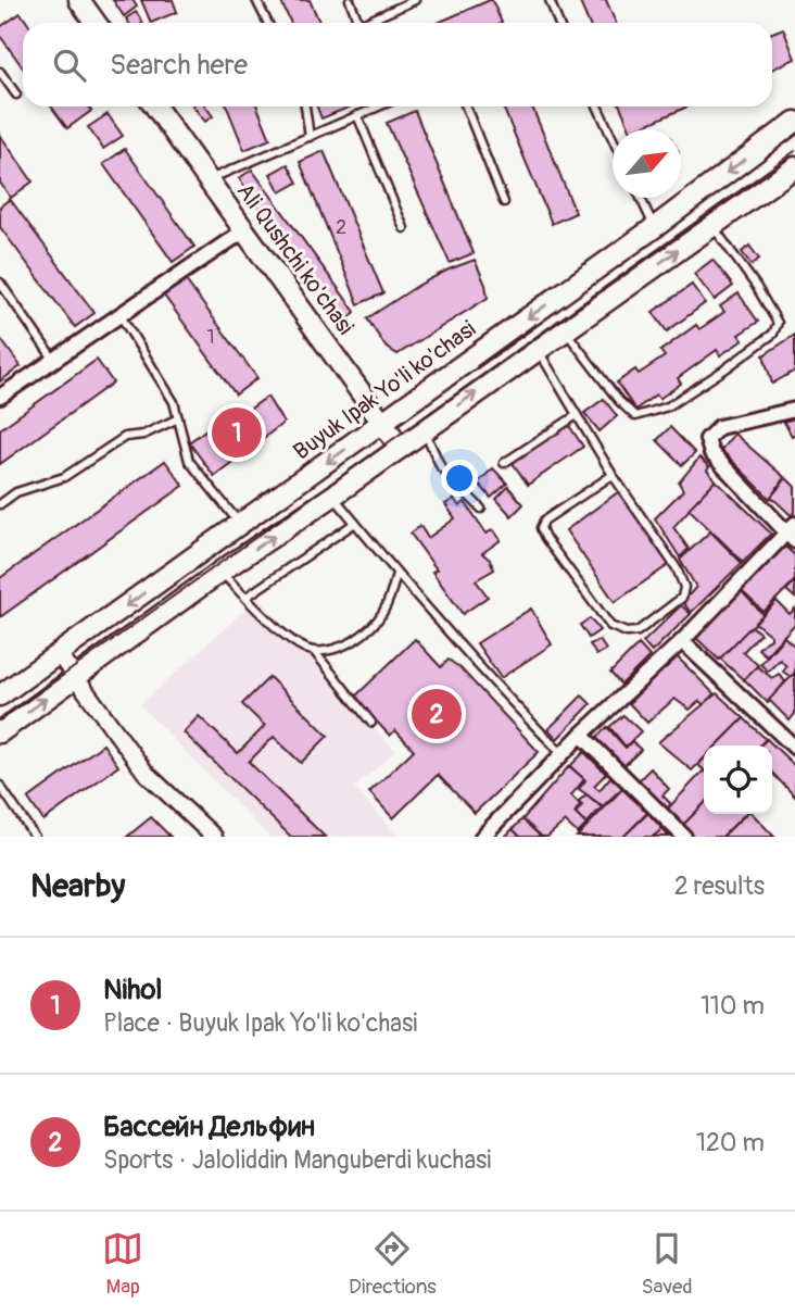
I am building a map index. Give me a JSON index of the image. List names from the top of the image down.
{
  "streets": {
    "main road": ["Ali Qushchi ko'chasi", "Buyuk Ipak Yo'li ko'chasi"]
  },
  "crossings": [
    ["Ali Qushchi ko'chasi", "Buyuk Ipak Yo'li ko'chasi"]
  ],
  "house_numbers": ["2", "1"],
  "north": "top right",
  "page": {
    "search": "Search here",
    "pins": ["1", "2"],
    "heading": ["Nearby", "2 results"],
    "list": [
      {
        "mark": "1",
        "name": "Nihol",
        "note": "Place · Buyuk Ipak Yo'li ko'chasi",
        "value": "110 m"
      },
      {
        "mark": "2",
        "name": "Бассейн Дельфин",
        "note": "Sports · Jaloliddin Manguberdi kuchasi",
        "value": "120 m"
      }
    ],
    "nav": ["Map", "Directions", "Saved"]
  }
}
